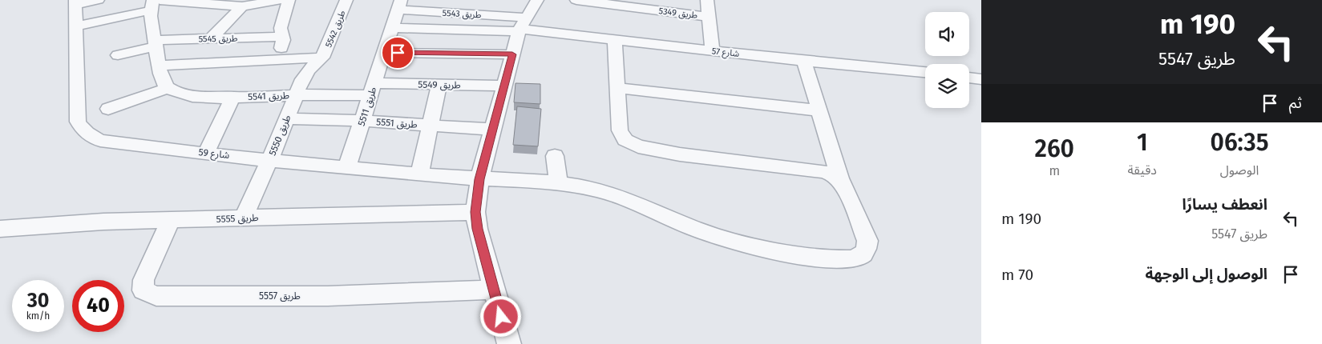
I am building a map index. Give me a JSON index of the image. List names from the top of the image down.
{
  "streets": {
    "street": [
      "طريق 5349",
      "طريق 5543",
      "طريق 5542",
      "طريق 5545",
      "شارع 57",
      "طريق 5549",
      "طريق 5541",
      "طريق 5511",
      "طريق 5551",
      "طريق 5550",
      "شارع 59",
      "طريق 5555",
      "طريق 5557"
    ]
  },
  "crossings": [
    ["طريق 5543", "شارع 57"],
    ["طريق 5543", "طريق 5511"],
    ["طريق 5542", "طريق 5550"],
    ["شارع 57", "شارع 59"],
    ["طريق 5549", "طريق 5541"],
    ["طريق 5549", "طريق 5511"],
    ["طريق 5549", "طريق 5551"],
    ["طريق 5541", "طريق 5511"],
    ["طريق 5541", "طريق 5550"],
    ["طريق 5511", "طريق 5551"],
    ["طريق 5511", "شارع 59"],
    ["طريق 5551", "طريق 5550"],
    ["طريق 5551", "شارع 59"],
    ["طريق 5550", "شارع 59"],
    ["طريق 5550", "طريق 5555"],
    ["طريق 5555", "طريق 5557"]
  ],
  "page": {
    "turn": ["190 m", "طريق 5547"],
    "then": "ثم",
    "eta": [
      "06:35",
      "الوصول",
      "1",
      "دقيقة",
      "260",
      "m"
    ],
    "list": [
      {
        "name": "انعطف يسارًا",
        "note": "طريق 5547",
        "value": "190 m"
      },
      {
        "name": "الوصول إلى الوجهة",
        "value": "70 m"
      }
    ],
    "speed": "30 km/h",
    "limit": "40"
  }
}
